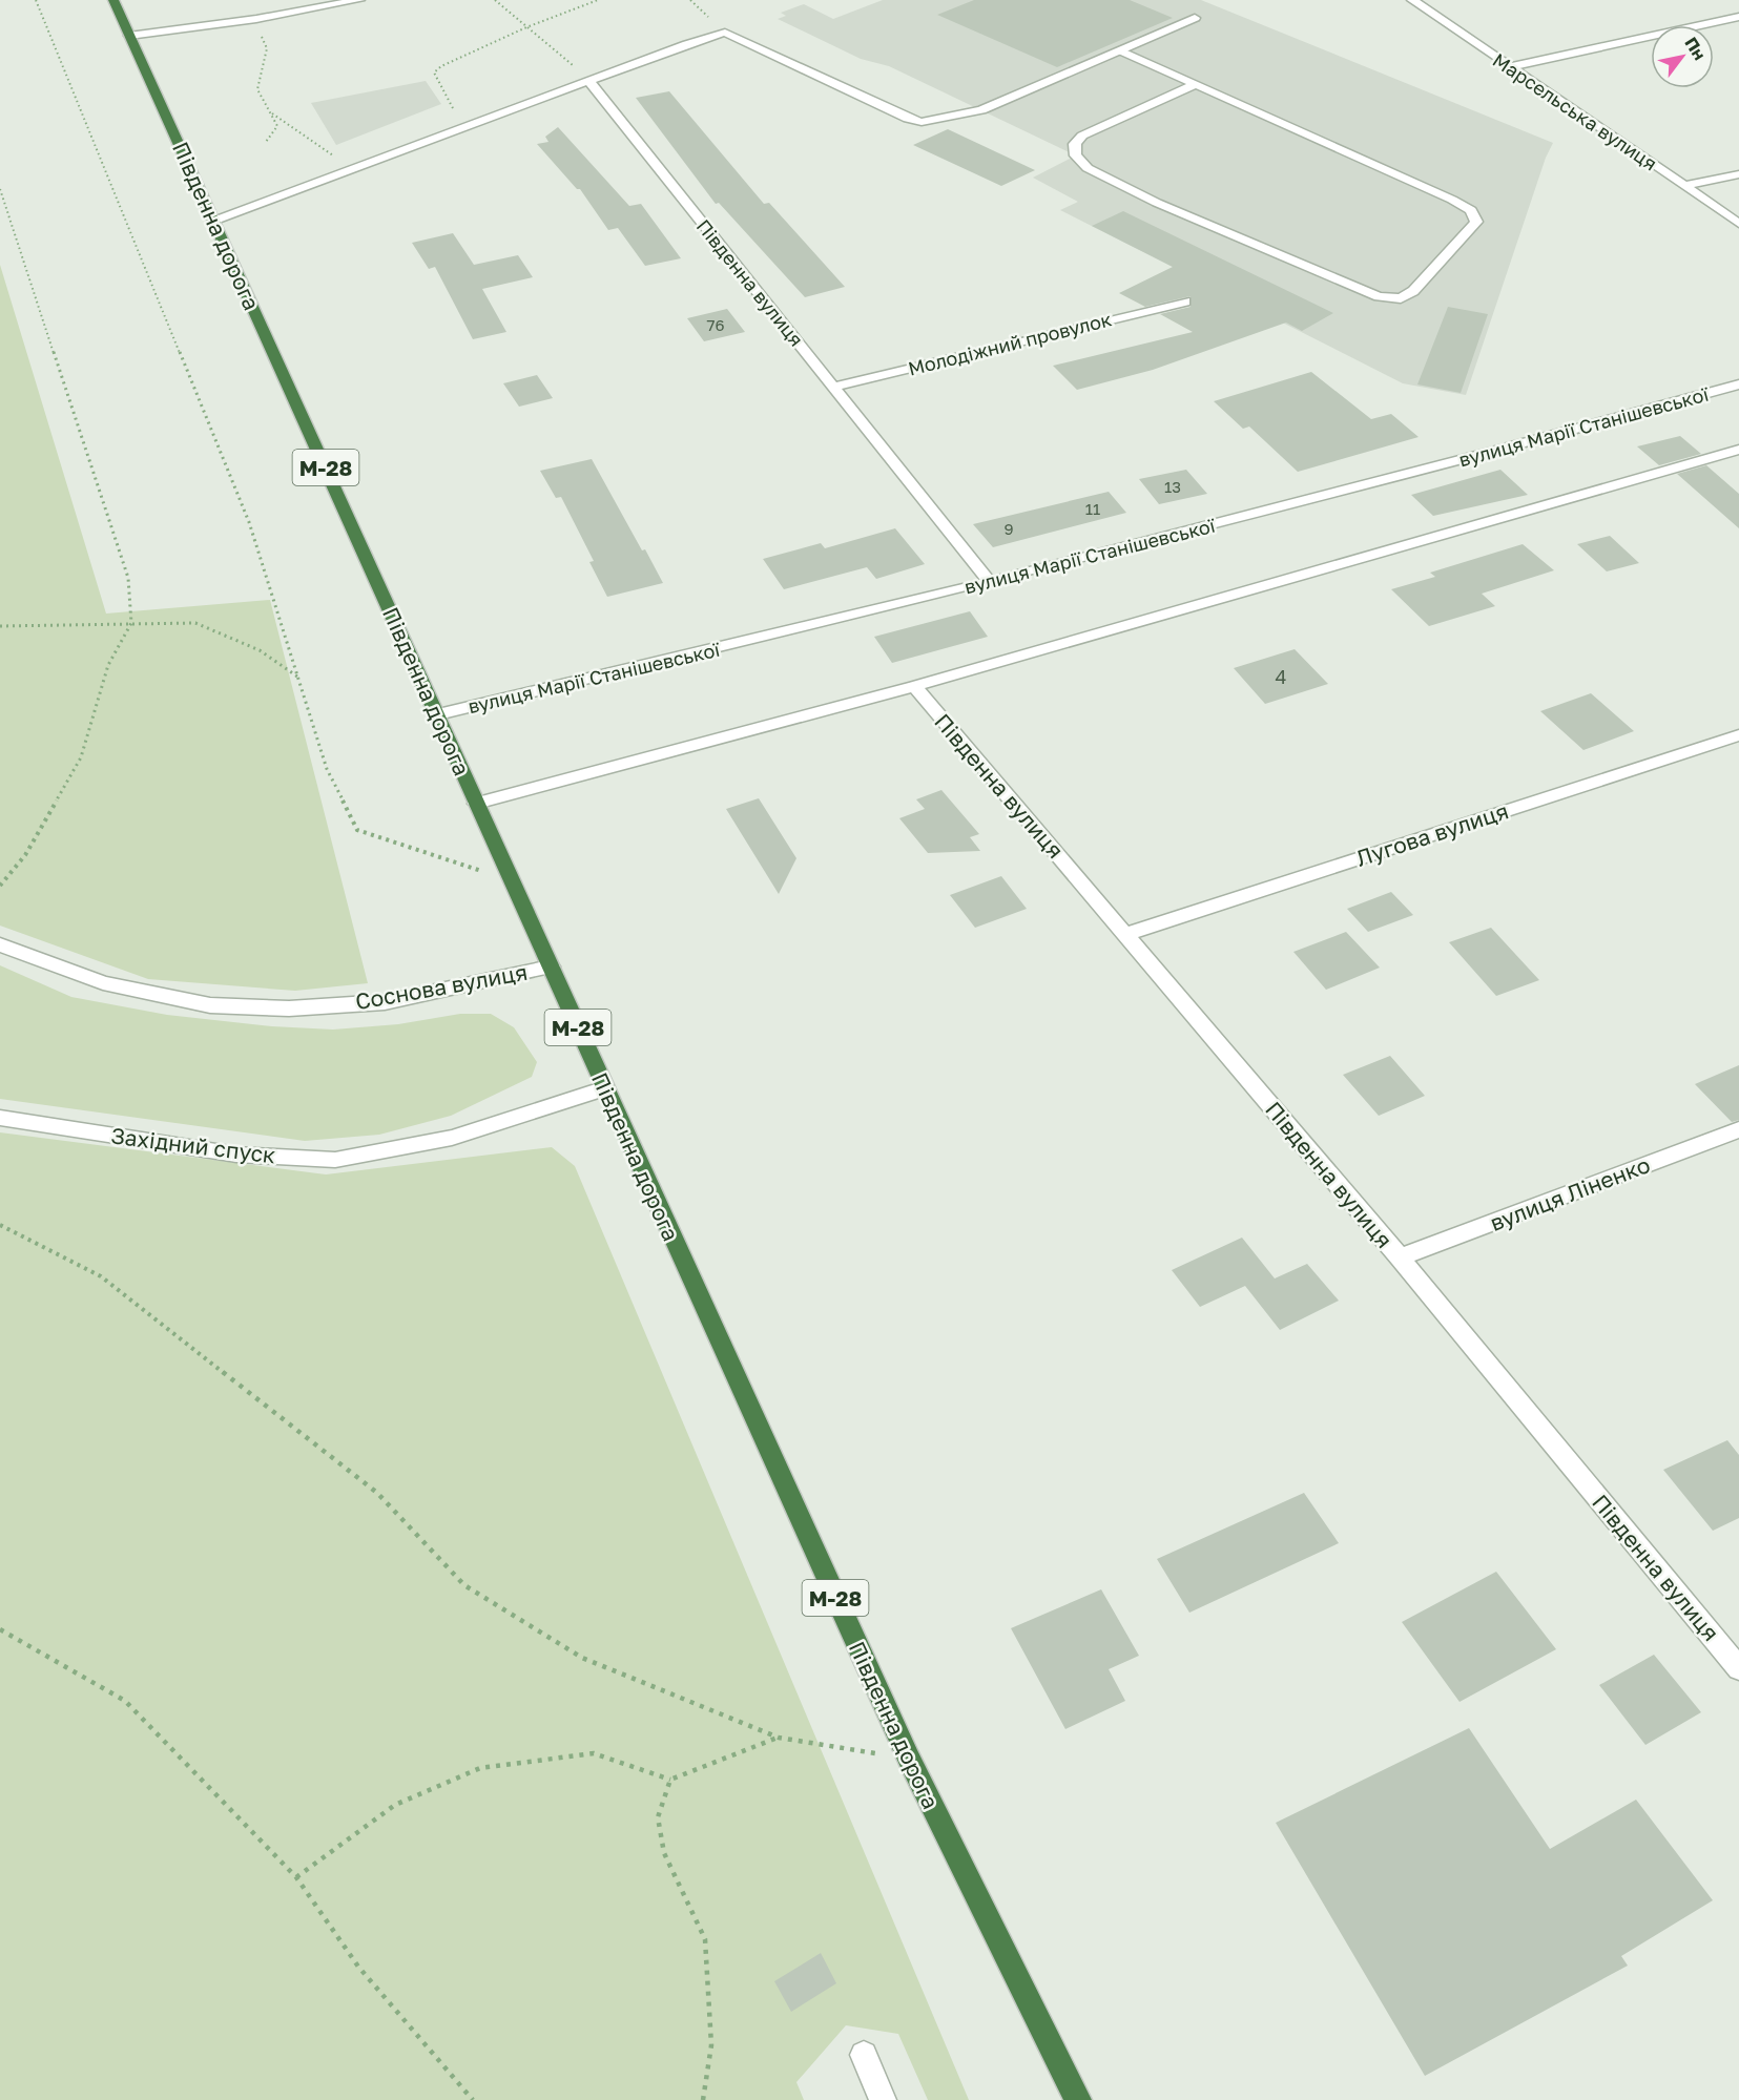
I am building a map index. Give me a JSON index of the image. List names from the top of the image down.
{
  "streets": {
    "highway": ["Південна дорога", "М-28"],
    "street": [
      "Марсельська вулиця",
      "Південна вулиця",
      "Молодіжний провулок",
      "вулиця Марії Станішевської",
      "Лугова вулиця",
      "Соснова вулиця",
      "Західний спуск",
      "вулиця Ліненко"
    ]
  },
  "crossings": [
    ["Південна дорога", "вулиця Марії Станішевської"],
    ["Південна дорога", "Соснова вулиця"],
    ["Південна дорога", "Західний спуск"],
    ["Південна вулиця", "Молодіжний провулок"],
    ["Південна вулиця", "вулиця Марії Станішевської"],
    ["Південна вулиця", "Лугова вулиця"],
    ["Південна вулиця", "вулиця Ліненко"]
  ],
  "house_numbers": [
    "76",
    "13",
    "11",
    "9",
    "4"
  ],
  "north": "top right"
}
